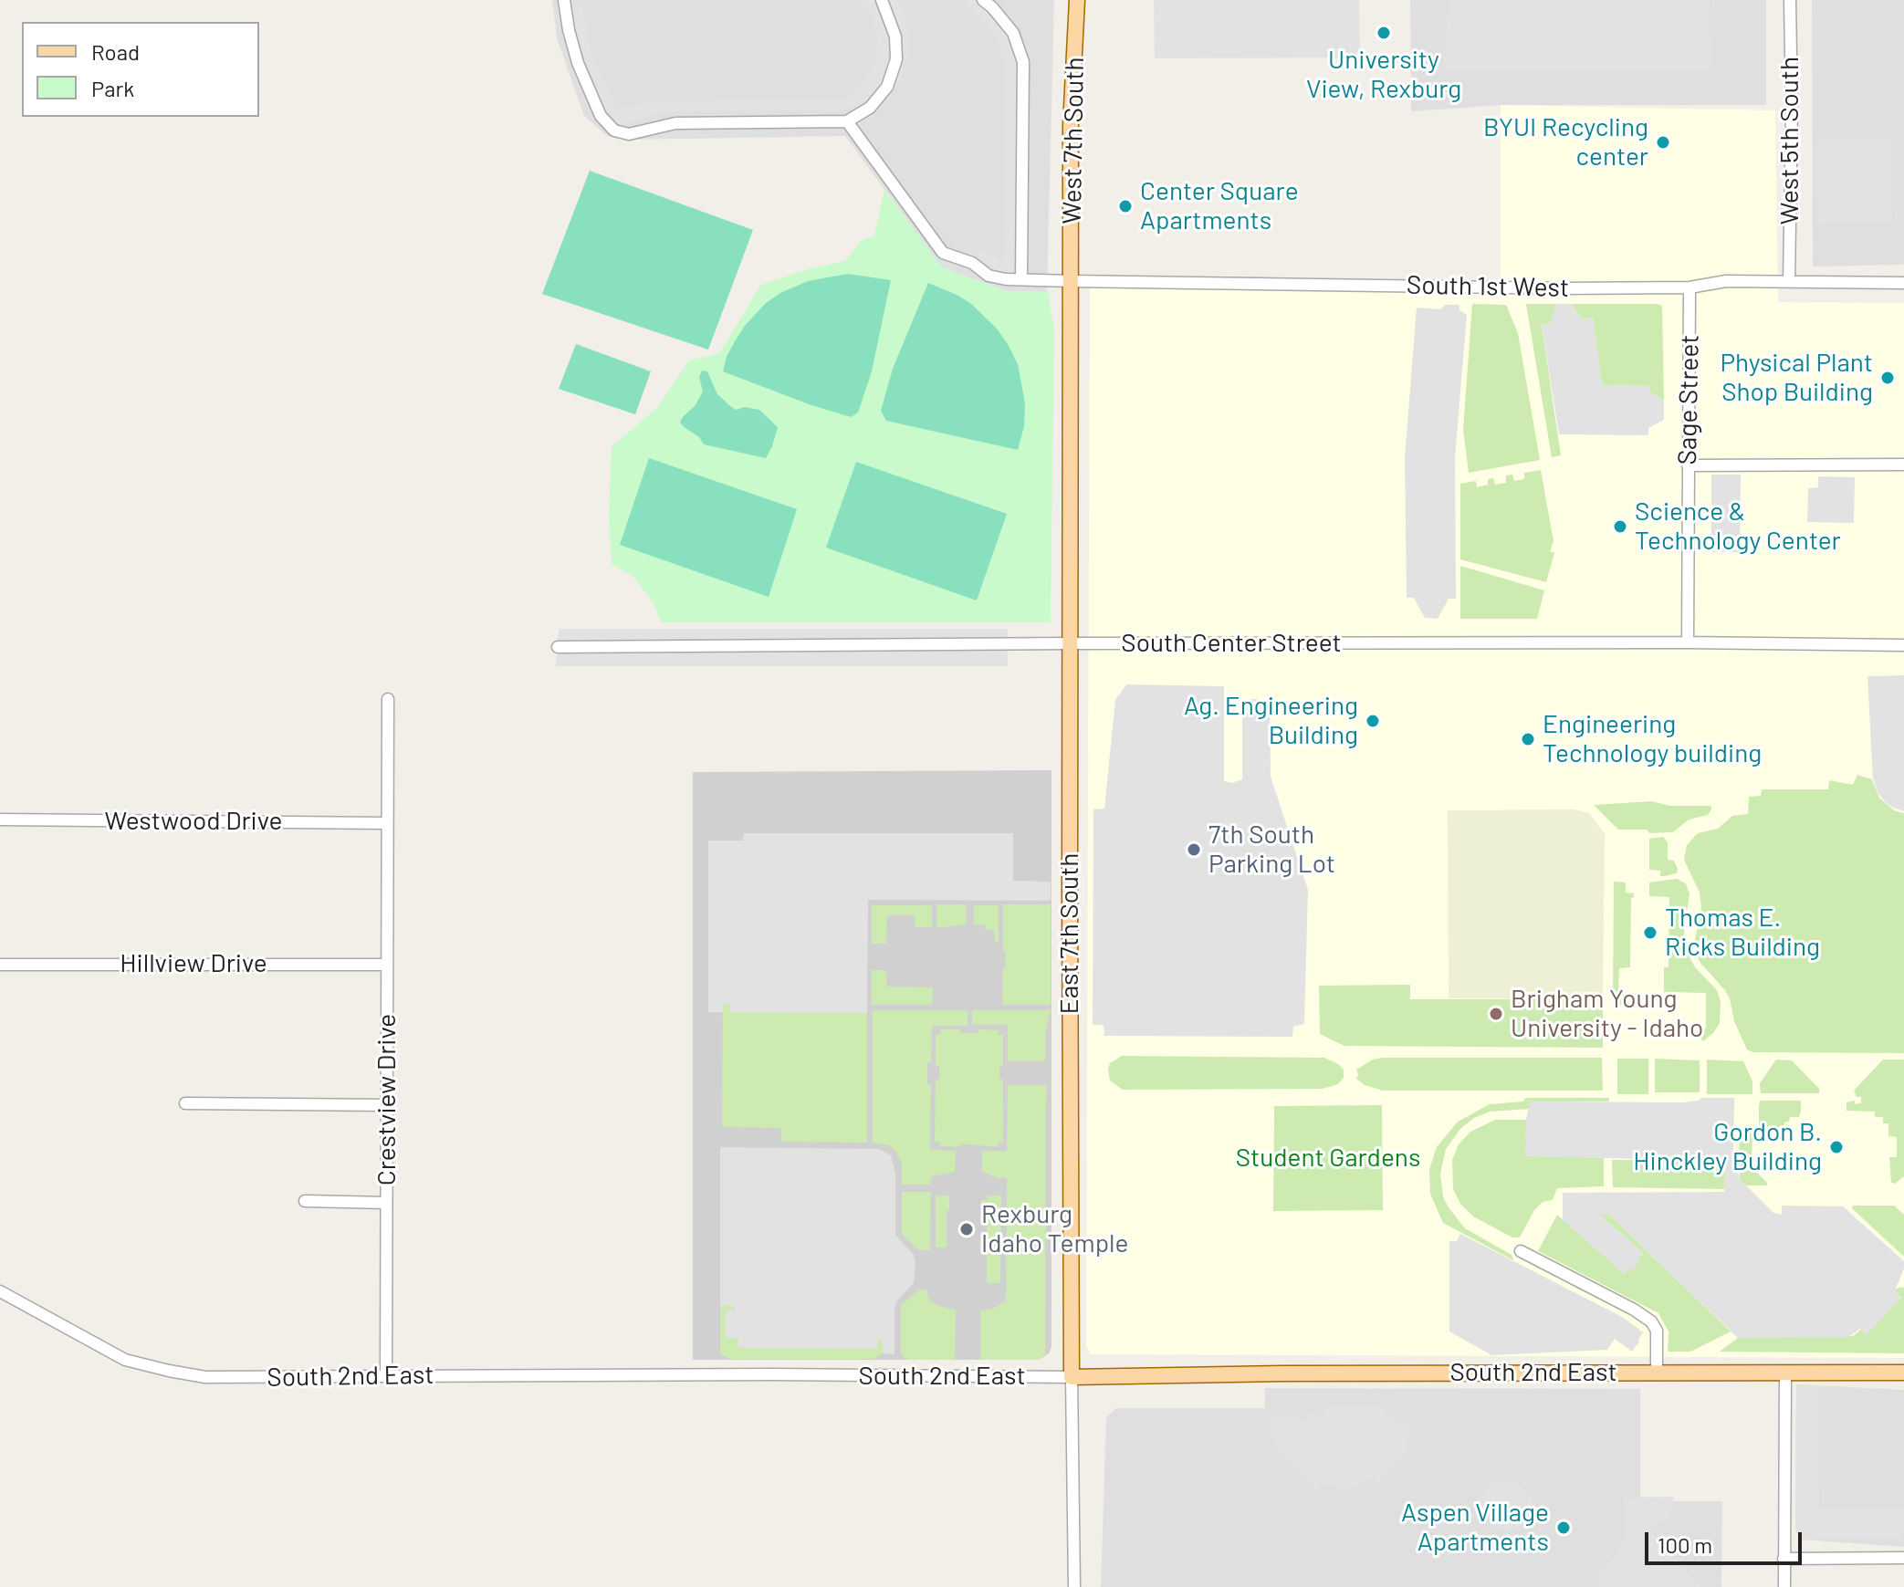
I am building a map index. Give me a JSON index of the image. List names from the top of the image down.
{
  "streets": {
    "main road": ["West 7th South", "East 7th South", "South 2nd East"],
    "street": [
      "West 5th South",
      "South 1st West",
      "Sage Street",
      "South Center Street",
      "Westwood Drive",
      "Hillview Drive",
      "Crestview Drive"
    ]
  },
  "crossings": [
    ["West 7th South", "South 1st West"],
    ["West 7th South", "East 7th South"],
    ["West 5th South", "South 1st West"],
    ["South 1st West", "Sage Street"],
    ["South 1st West", "East 7th South"],
    ["Sage Street", "South Center Street"],
    ["South Center Street", "East 7th South"],
    ["Westwood Drive", "Crestview Drive"],
    ["East 7th South", "South 2nd East"],
    ["Hillview Drive", "Crestview Drive"],
    ["Crestview Drive", "South 2nd East"]
  ],
  "parks": ["Student Gardens"],
  "places": [
    "University View, Rexburg",
    "BYUI Recycling center",
    "Center Square Apartments",
    "Physical Plant Shop Building",
    "Science & Technology Center",
    "Ag. Engineering Building",
    "Engineering Technology building",
    "7th South Parking Lot",
    "Thomas E. Ricks Building",
    "Brigham Young University - Idaho",
    "Gordon B. Hinckley Building",
    "Rexburg Idaho Temple",
    "Aspen Village Apartments"
  ],
  "legend": ["Road", "Park"],
  "scale_bar": "100 m"
}
